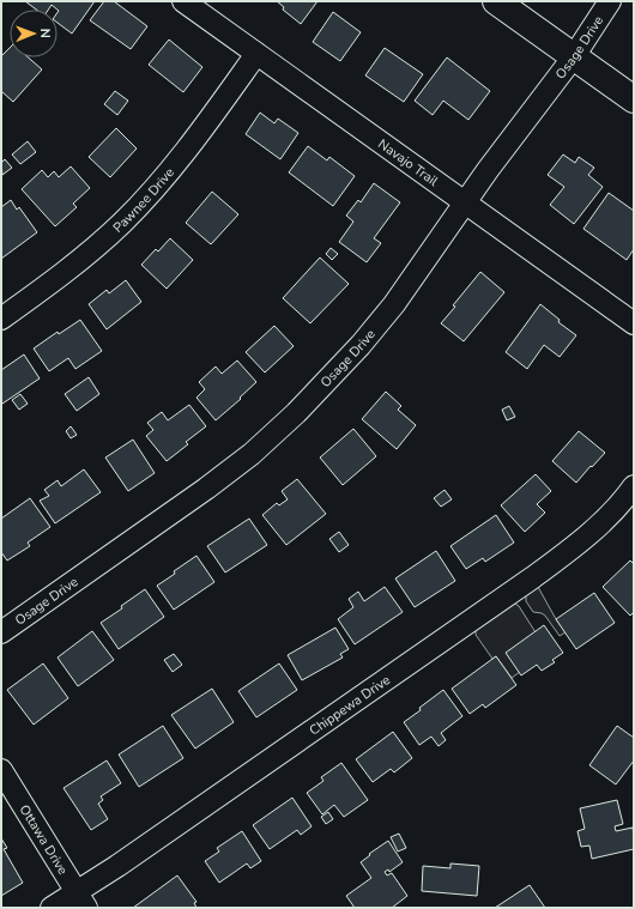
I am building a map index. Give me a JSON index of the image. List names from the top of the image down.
{
  "streets": {
    "street": [
      "Osage Drive",
      "Navajo Trail",
      "Pawnee Drive",
      "Chippewa Drive",
      "Ottawa Drive"
    ]
  },
  "crossings": [
    ["Osage Drive", "Navajo Trail"],
    ["Navajo Trail", "Pawnee Drive"],
    ["Chippewa Drive", "Ottawa Drive"]
  ],
  "north": "right"
}
